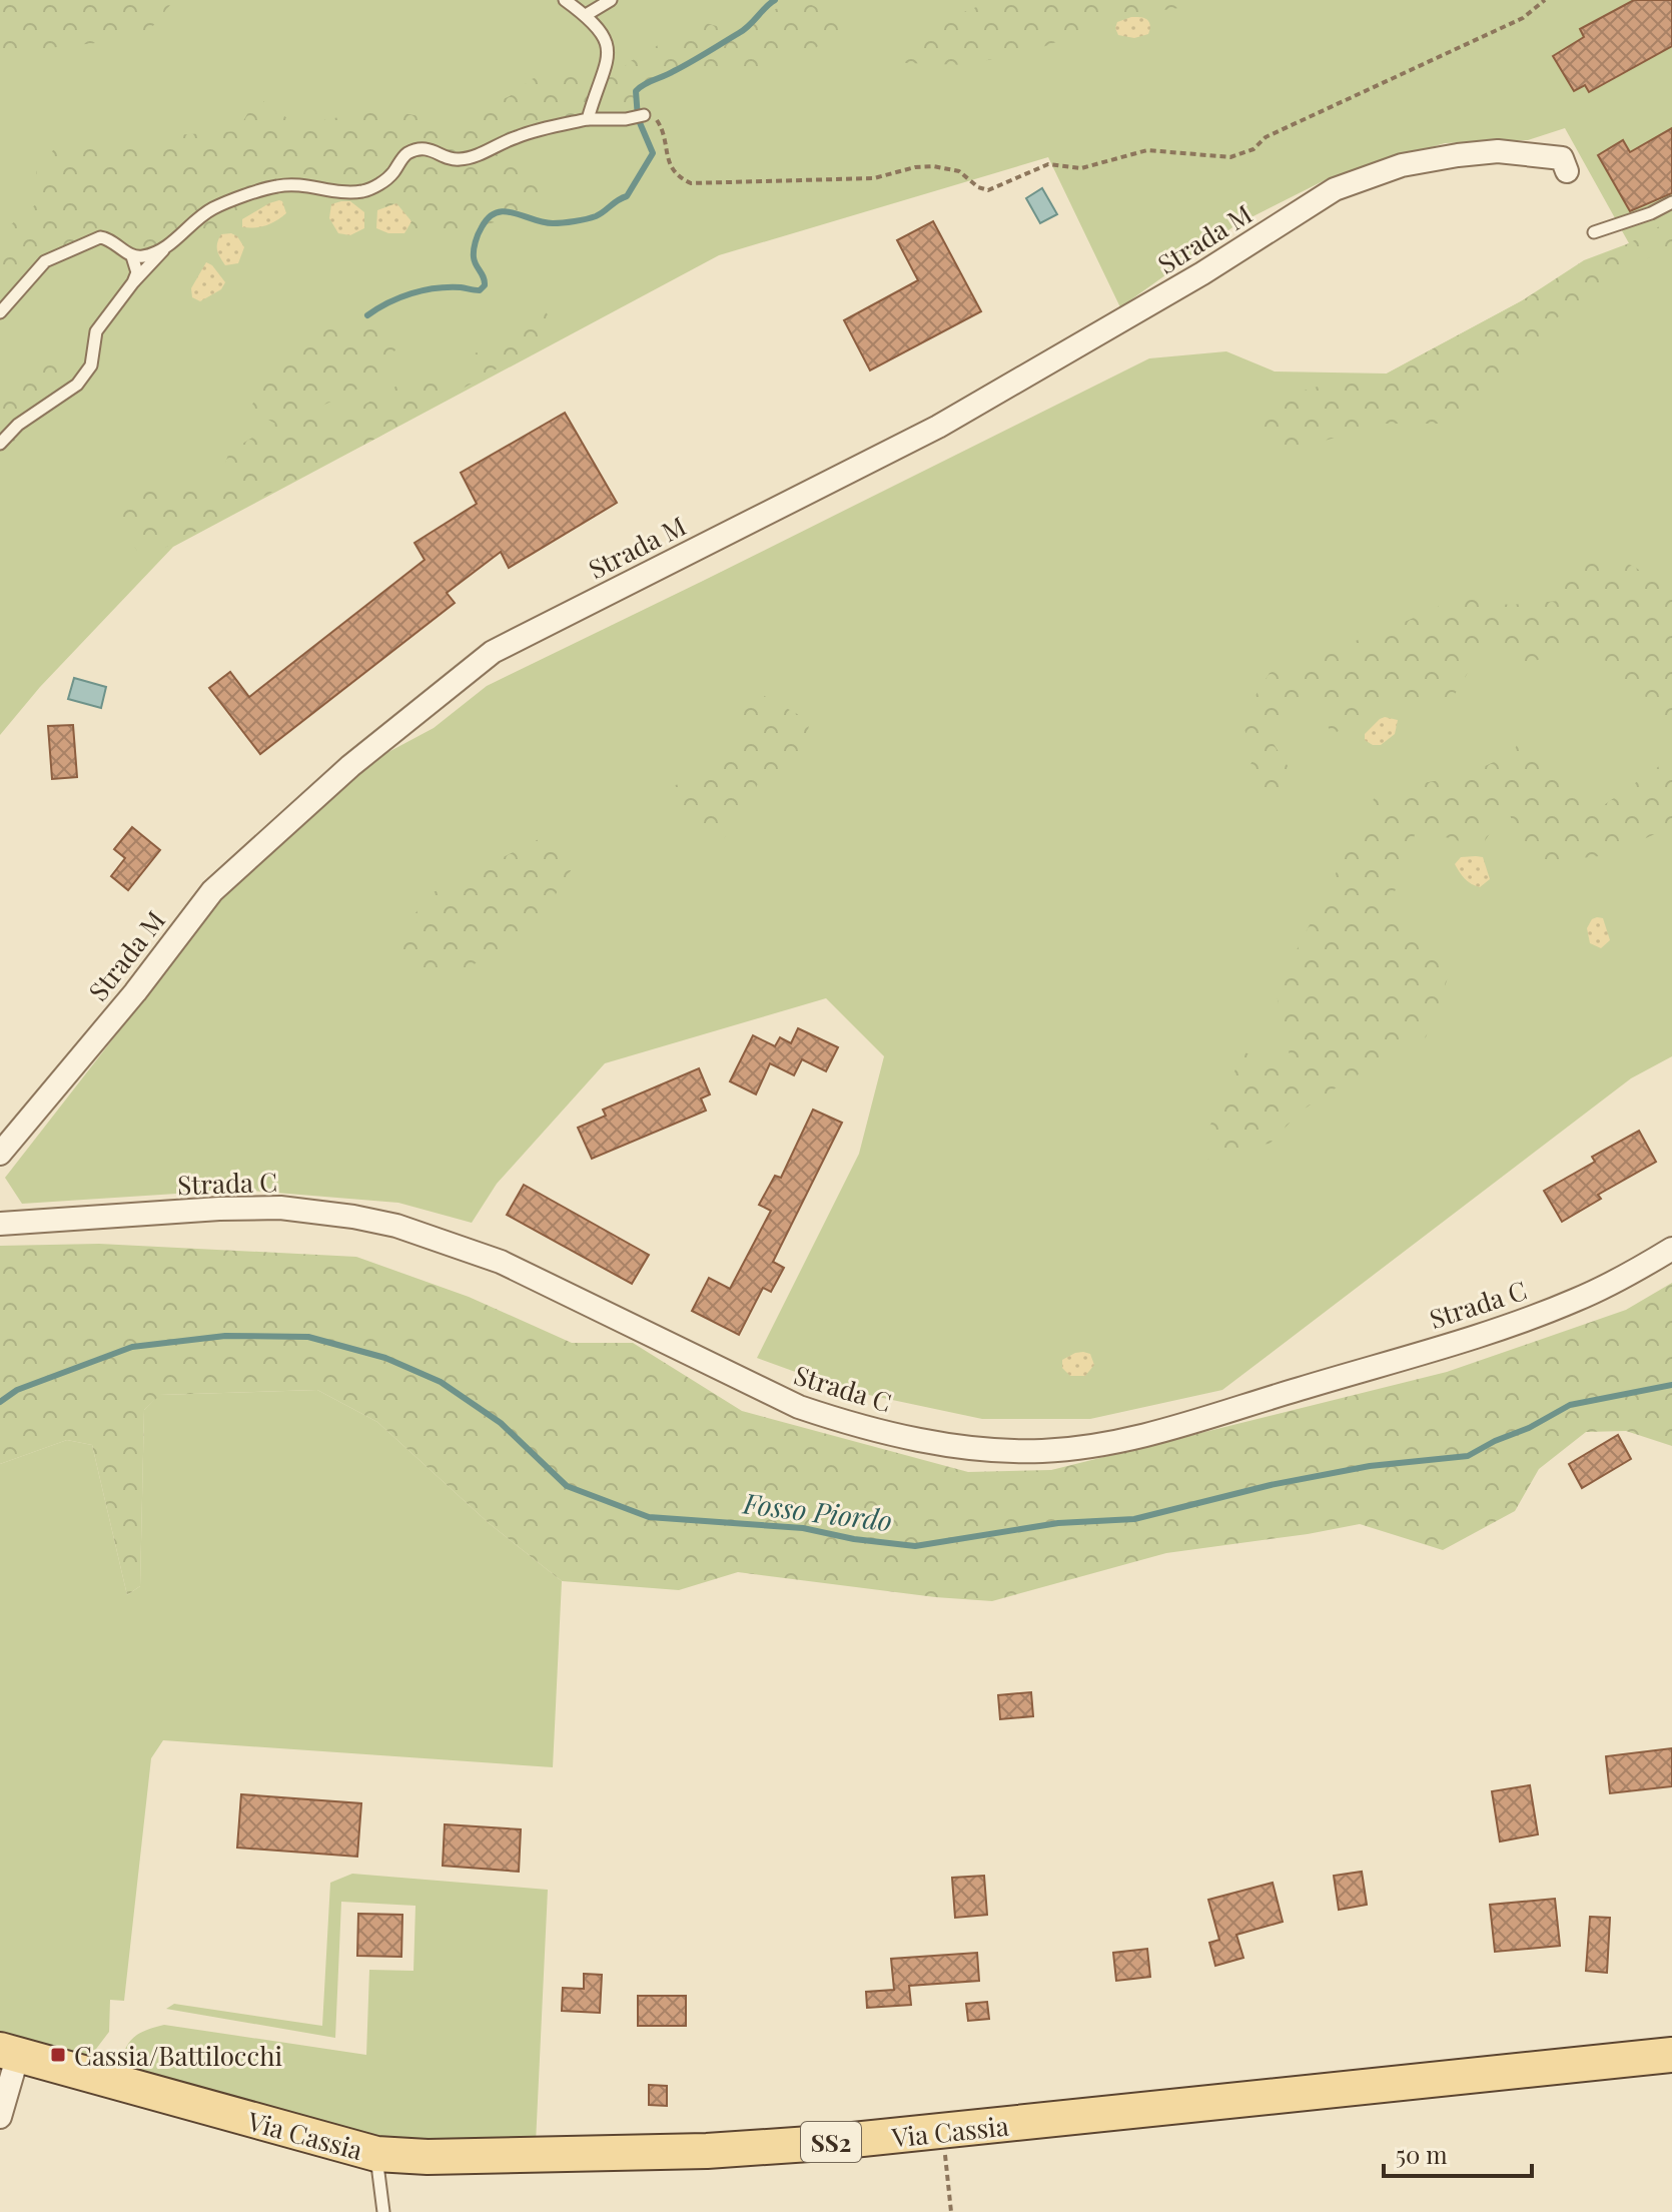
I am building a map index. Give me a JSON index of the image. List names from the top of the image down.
{
  "streets": {
    "main road": ["Via Cassia", "SS2"],
    "street": ["Strada M", "Strada C"]
  },
  "water": ["Fosso Piordo"],
  "places": {
    "transit": ["Cassia/Battilocchi"]
  },
  "scale_bar": "50 m"
}
